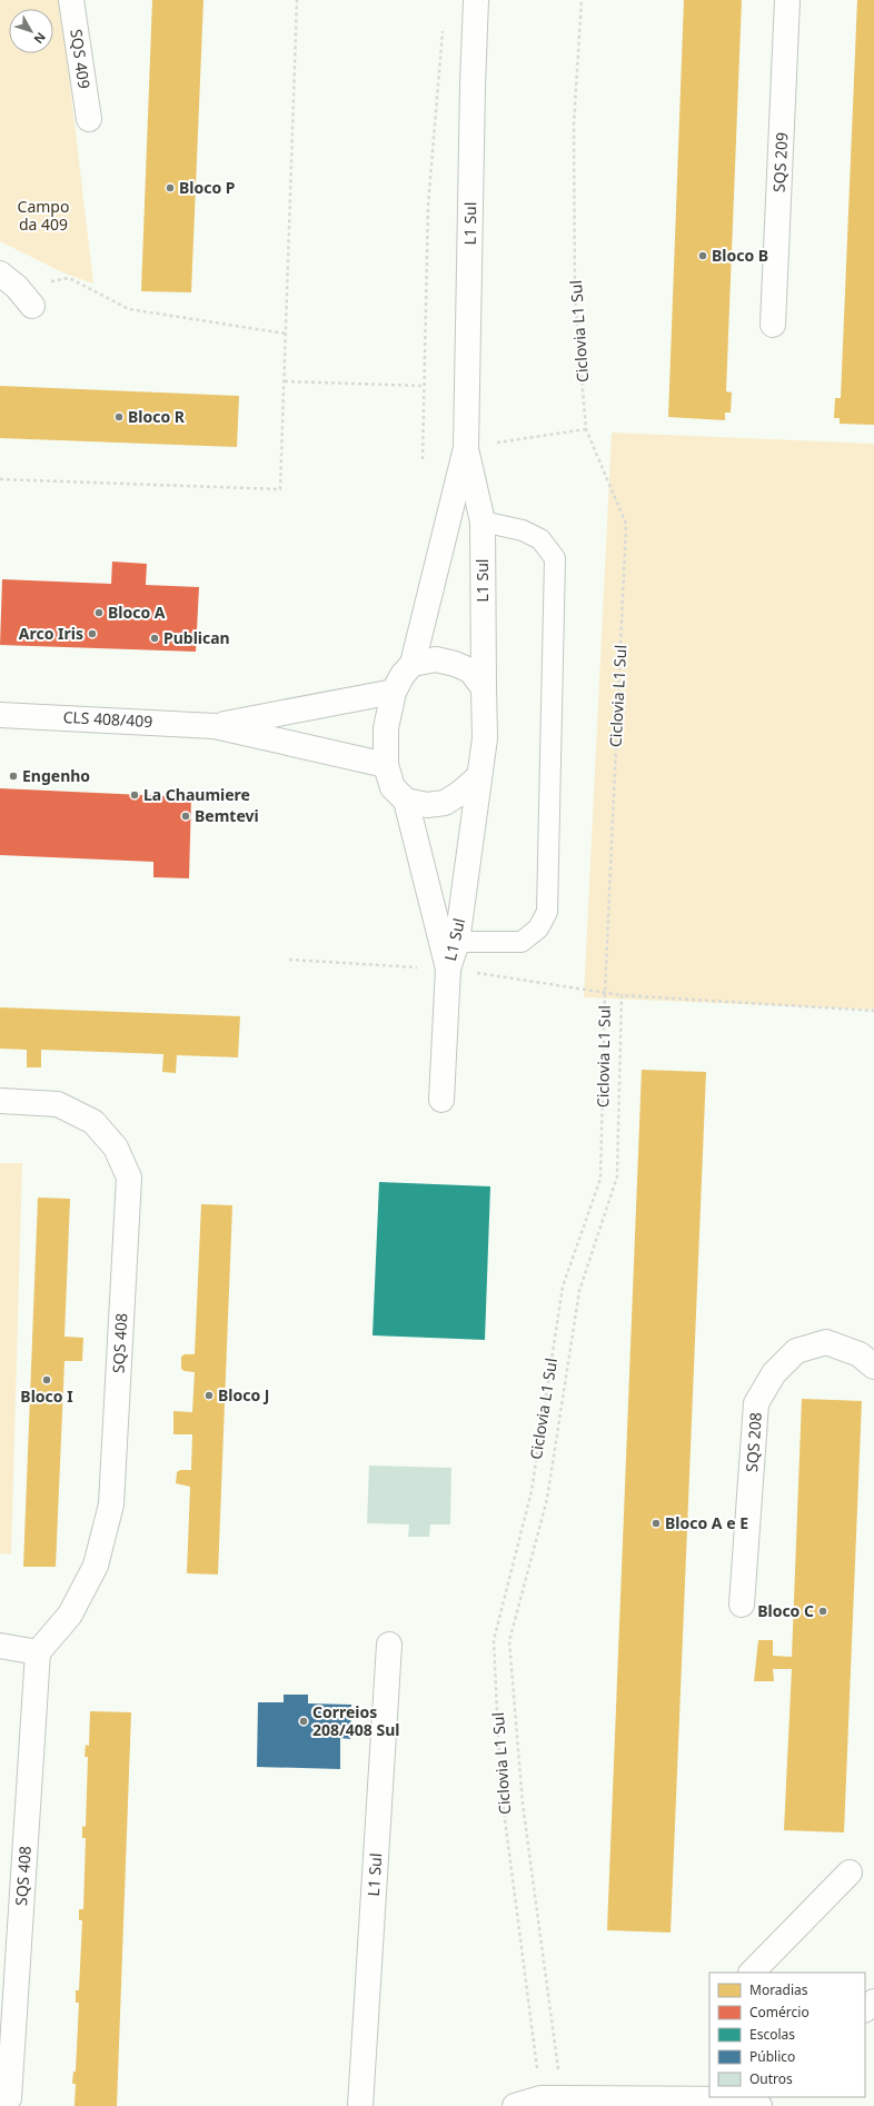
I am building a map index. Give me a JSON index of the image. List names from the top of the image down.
{
  "streets": {
    "street": [
      "SQS 409",
      "SQS 209",
      "L1 Sul",
      "CLS 408/409",
      "SQS 408",
      "SQS 208"
    ],
    "path": ["Ciclovia L1 Sul"]
  },
  "crossings": [
    ["L1 Sul", "CLS 408/409"]
  ],
  "parks": ["Campo da 409"],
  "places": [
    "Bloco P",
    "Bloco B",
    "Bloco R",
    "Bloco A",
    "Arco Iris",
    "Publican",
    "Engenho",
    "La Chaumiere",
    "Bemtevi",
    "Bloco I",
    "Bloco J",
    "Bloco A e E",
    "Bloco C",
    "Correios 208/408 Sul"
  ],
  "legend": [
    "Moradias",
    "Comércio",
    "Escolas",
    "Público",
    "Outros"
  ],
  "north": "bottom right"
}
